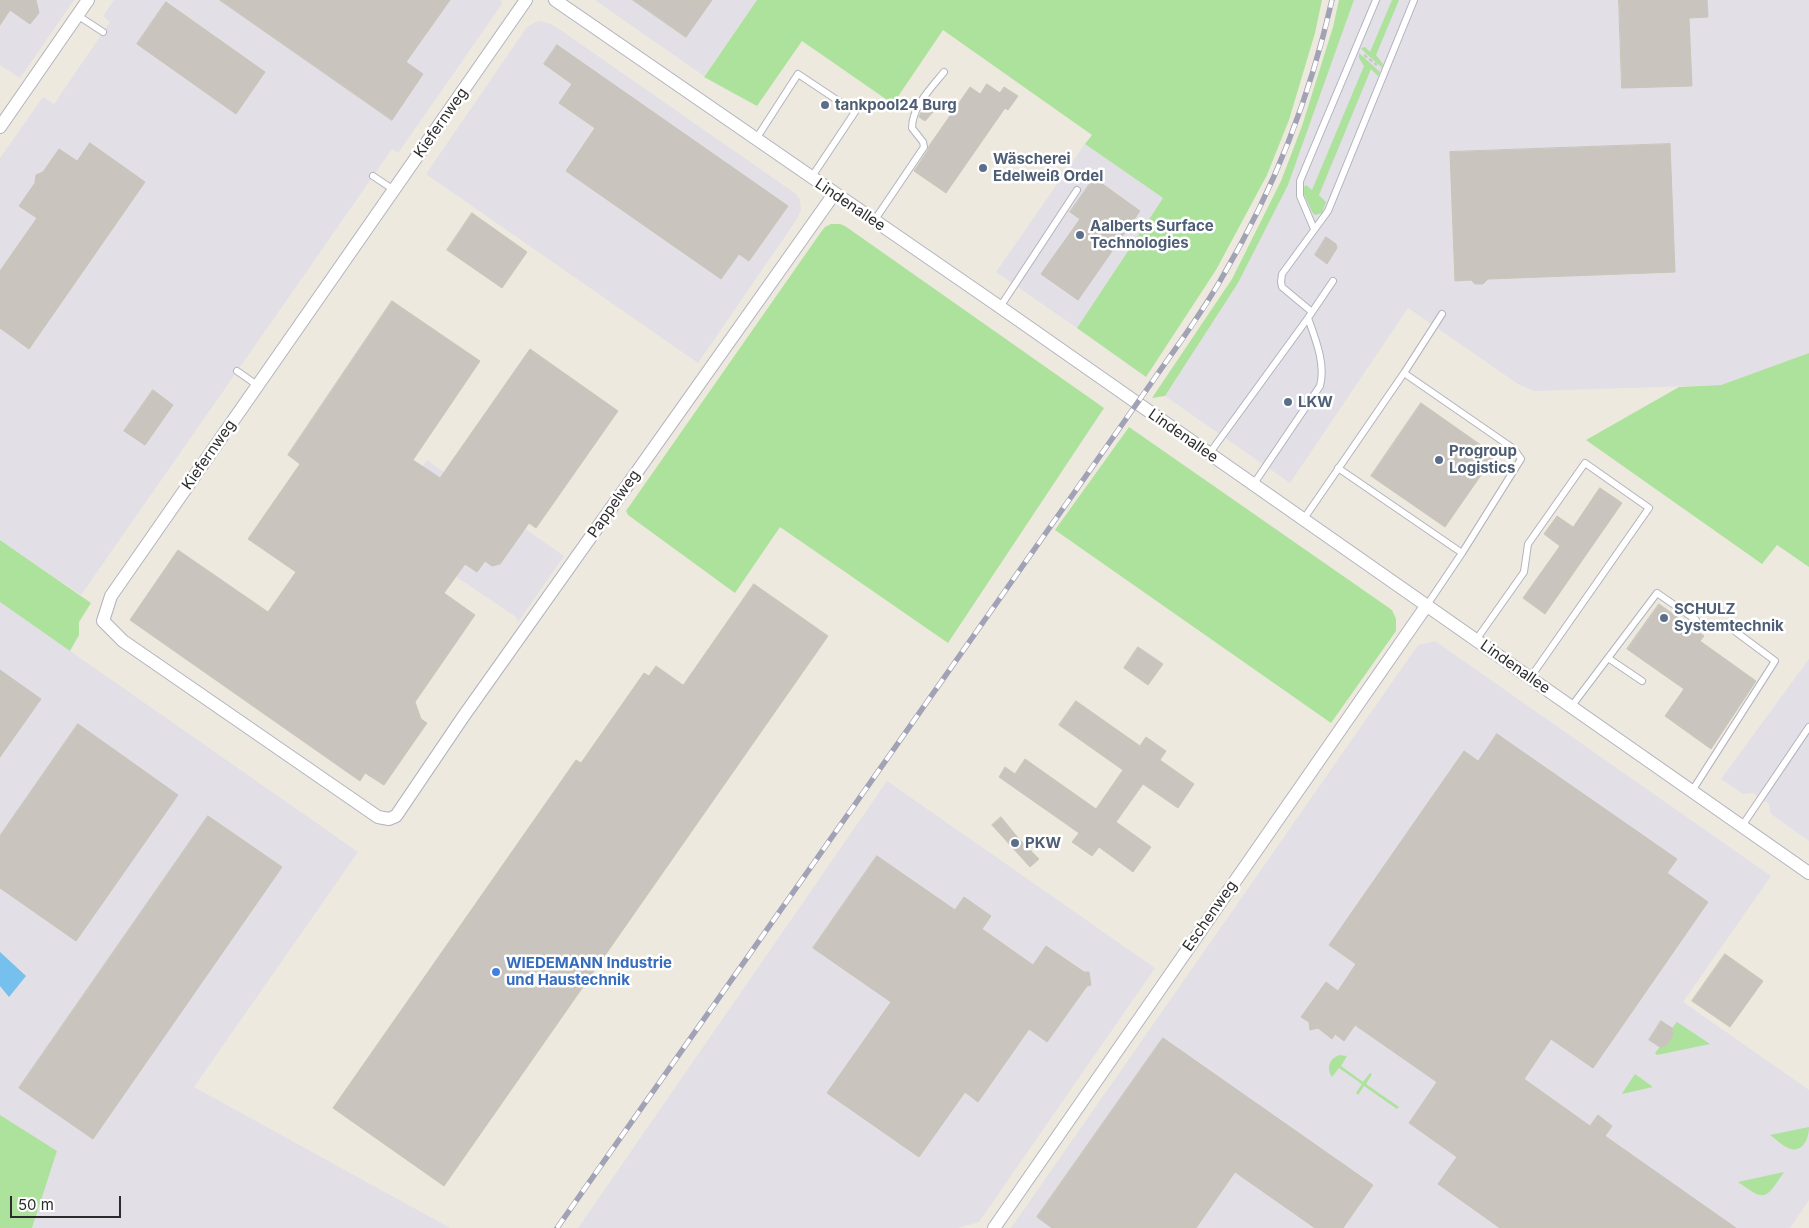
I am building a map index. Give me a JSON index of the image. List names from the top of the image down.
{
  "streets": {
    "street": [
      "Kiefernweg",
      "Lindenallee",
      "Pappelweg",
      "Eschenweg"
    ]
  },
  "crossings": [
    ["Kiefernweg", "Pappelweg"],
    ["Lindenallee", "Pappelweg"],
    ["Lindenallee", "Eschenweg"]
  ],
  "places": [
    "tankpool24 Burg",
    "Wäscherei Edelweiß Ordel",
    "Aalberts Surface Technologies",
    "LKW",
    "Progroup Logistics",
    "SCHULZ Systemtechnik",
    "PKW",
    "WIEDEMANN Industrie und Haustechnik"
  ],
  "scale_bar": "50 m"
}
